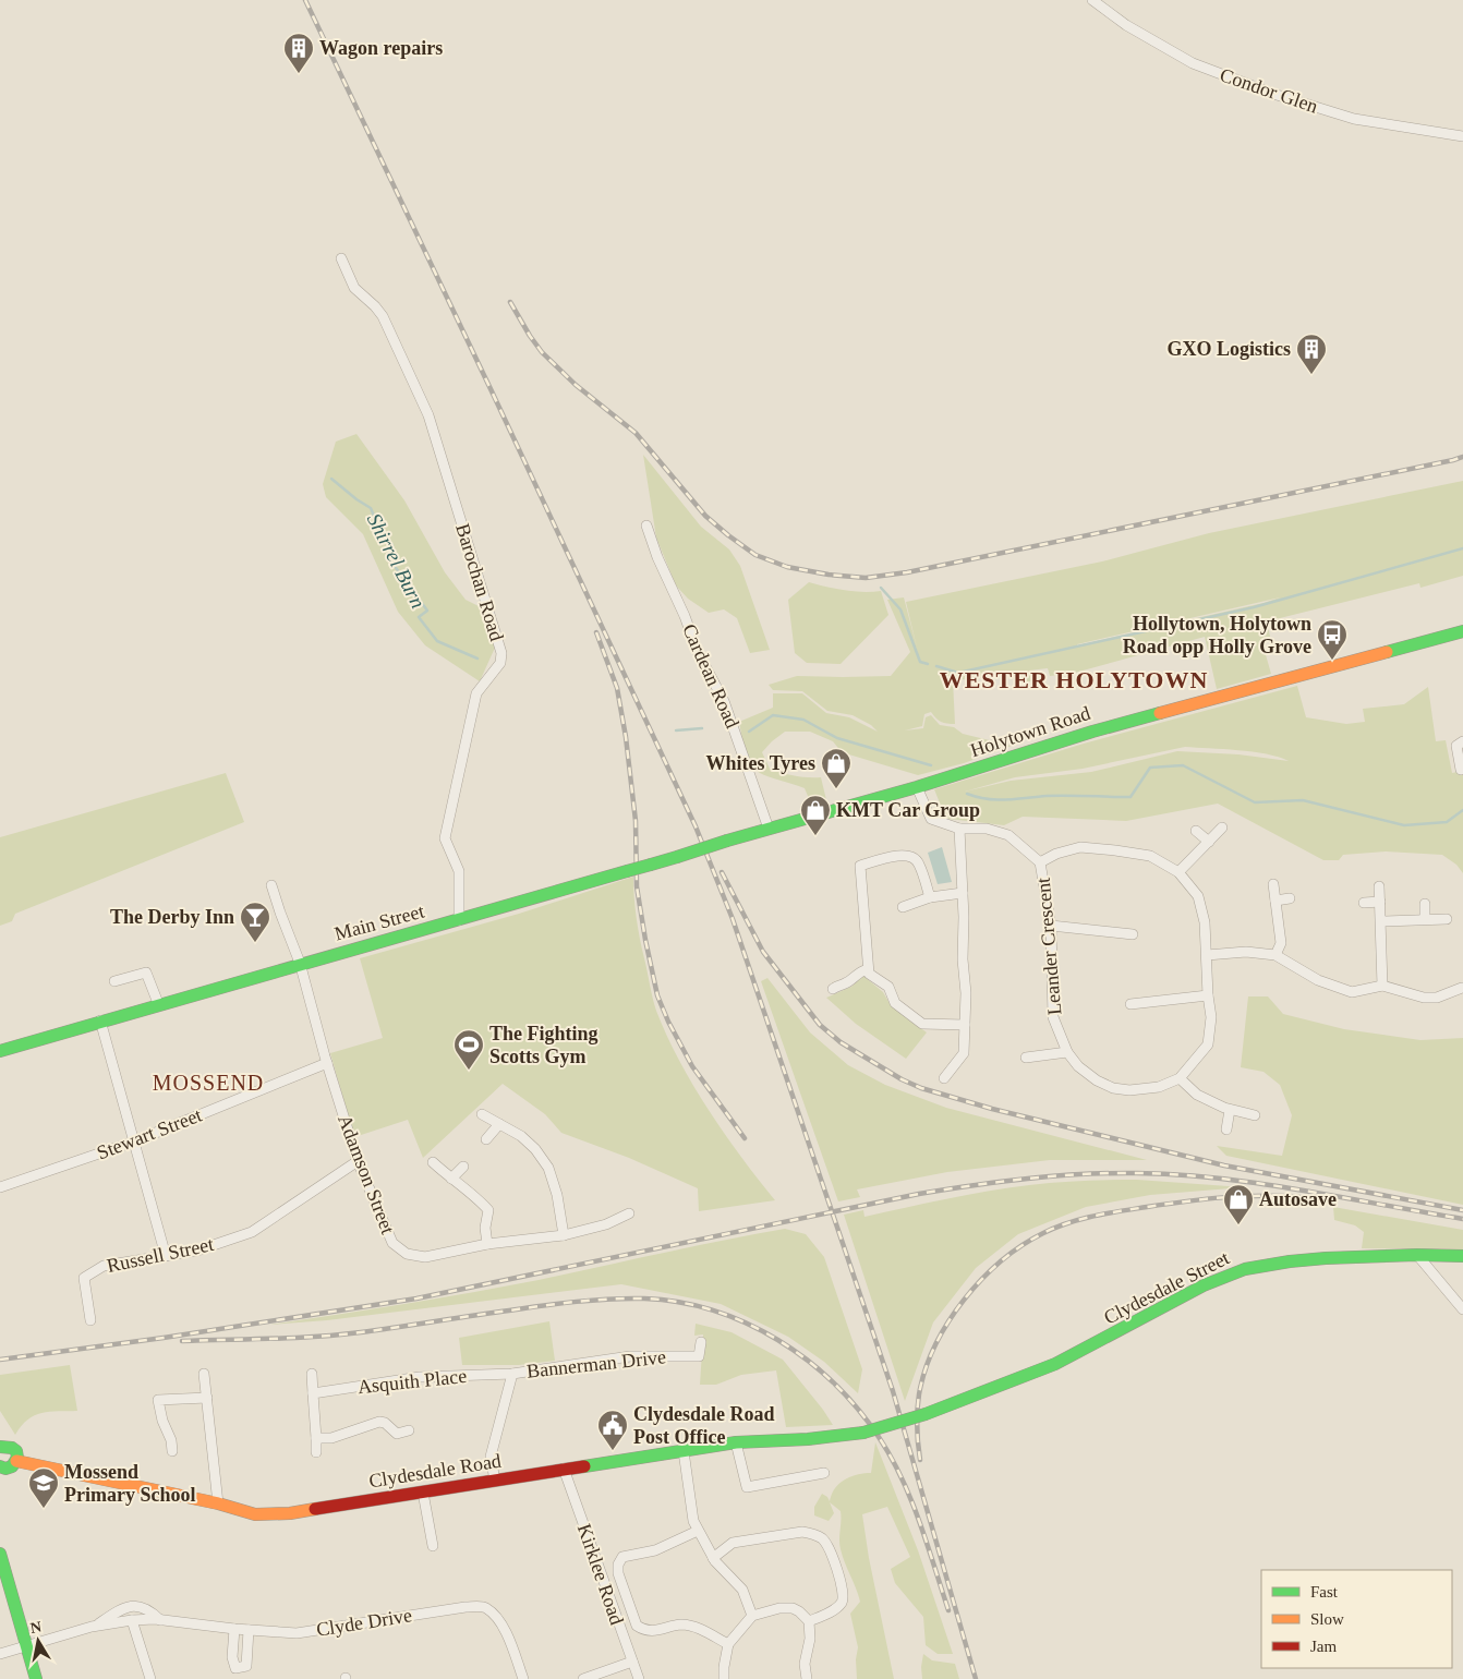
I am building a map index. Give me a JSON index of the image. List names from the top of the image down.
{
  "streets": {
    "main road": [
      "Holytown Road",
      "Main Street",
      "Clydesdale Street",
      "Clydesdale Road"
    ],
    "street": [
      "Condor Glen",
      "Barochan Road",
      "Cardean Road",
      "Leander Crescent",
      "Stewart Street",
      "Adamson Street",
      "Russell Street",
      "Bannerman Drive",
      "Asquith Place",
      "Kirklee Road",
      "Clyde Drive"
    ]
  },
  "crossings": [
    ["Barochan Road", "Main Street"],
    ["Cardean Road", "Holytown Road"],
    ["Cardean Road", "Main Street"],
    ["Holytown Road", "Main Street"],
    ["Holytown Road", "Leander Crescent"],
    ["Main Street", "Adamson Street"],
    ["Stewart Street", "Adamson Street"],
    ["Adamson Street", "Russell Street"],
    ["Clydesdale Street", "Clydesdale Road"],
    ["Bannerman Drive", "Asquith Place"],
    ["Clydesdale Road", "Kirklee Road"]
  ],
  "districts": ["WESTER HOLYTOWN", "MOSSEND"],
  "water": ["Shirrel Burn"],
  "places": {
    "building": ["Wagon repairs", "GXO Logistics"],
    "bus stop": ["Hollytown, Holytown Road opp Holly Grove"],
    "shop": ["Whites Tyres", "KMT Car Group", "Autosave"],
    "bar": ["The Derby Inn"],
    "sports": ["The Fighting Scotts Gym"],
    "public building": ["Clydesdale Road Post Office"],
    "school or university": ["Mossend Primary School"]
  },
  "legend": ["Fast", "Slow", "Jam"],
  "north": "top"
}
